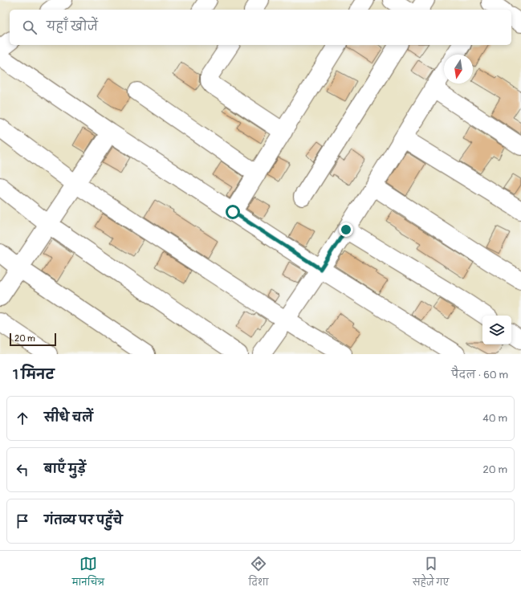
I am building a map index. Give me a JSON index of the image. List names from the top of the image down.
{
  "scale_bar": "20 m",
  "north": "bottom",
  "page": {
    "search": "यहाँ खोजें",
    "scale": "20 m",
    "heading": ["1 मिनट", "पैदल · 60 m"],
    "list": [
      ["सीधे चलें", "40 m"],
      ["बाएँ मुड़ें", "20 m"],
      "गंतव्य पर पहुँचे"
    ],
    "nav": ["मानचित्र", "दिशा", "सहेजे गए"]
  }
}
